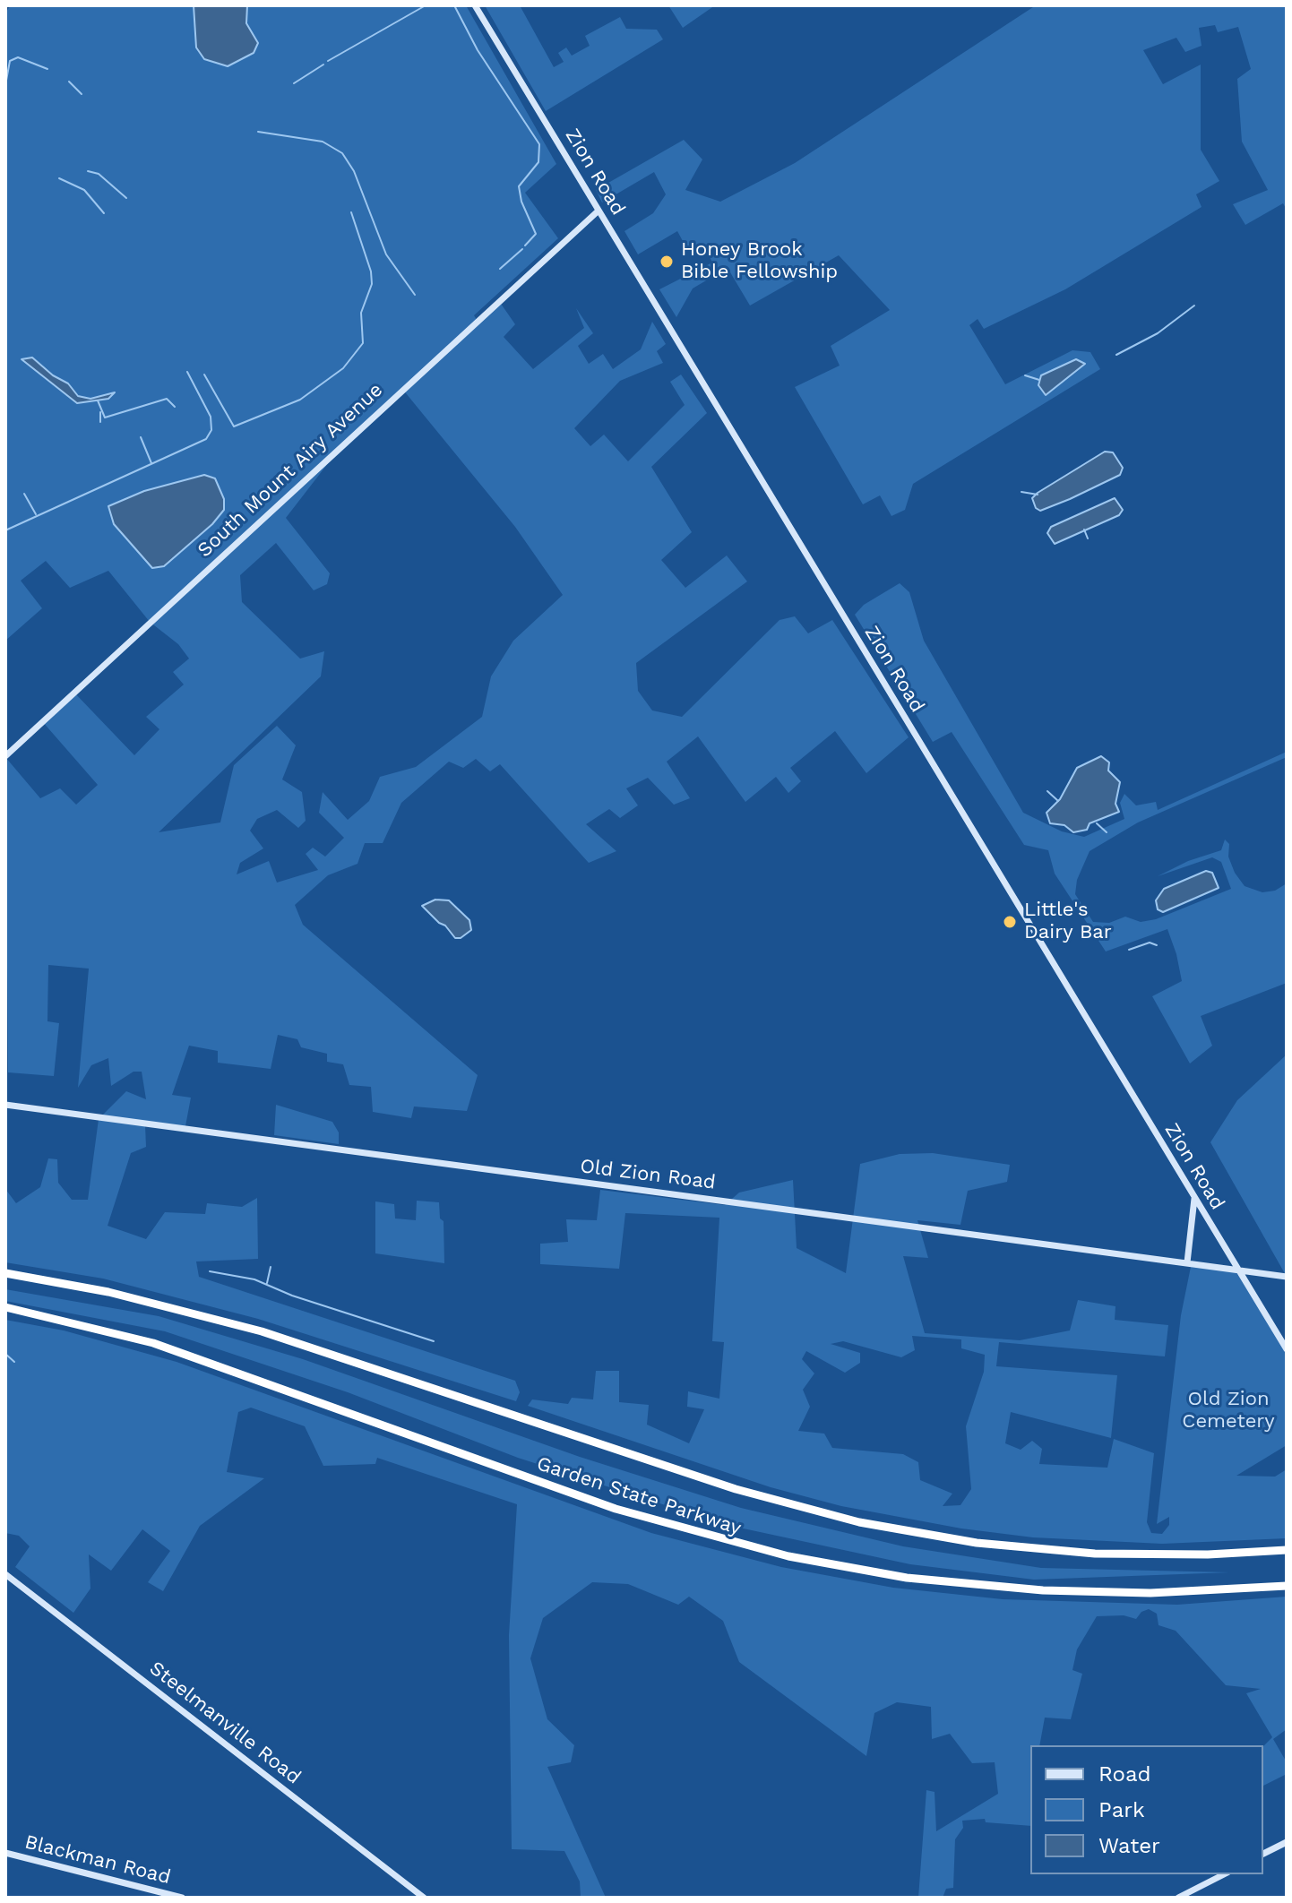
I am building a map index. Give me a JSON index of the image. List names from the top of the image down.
{
  "streets": {
    "highway": ["Garden State Parkway"],
    "street": [
      "Zion Road",
      "South Mount Airy Avenue",
      "Old Zion Road",
      "Steelmanville Road",
      "Blackman Road"
    ]
  },
  "crossings": [
    ["Zion Road", "South Mount Airy Avenue"],
    ["Zion Road", "Old Zion Road"]
  ],
  "parks": ["Old Zion Cemetery"],
  "places": ["Honey Brook Bible Fellowship", "Little's Dairy Bar"],
  "legend": ["Road", "Park", "Water"]
}
